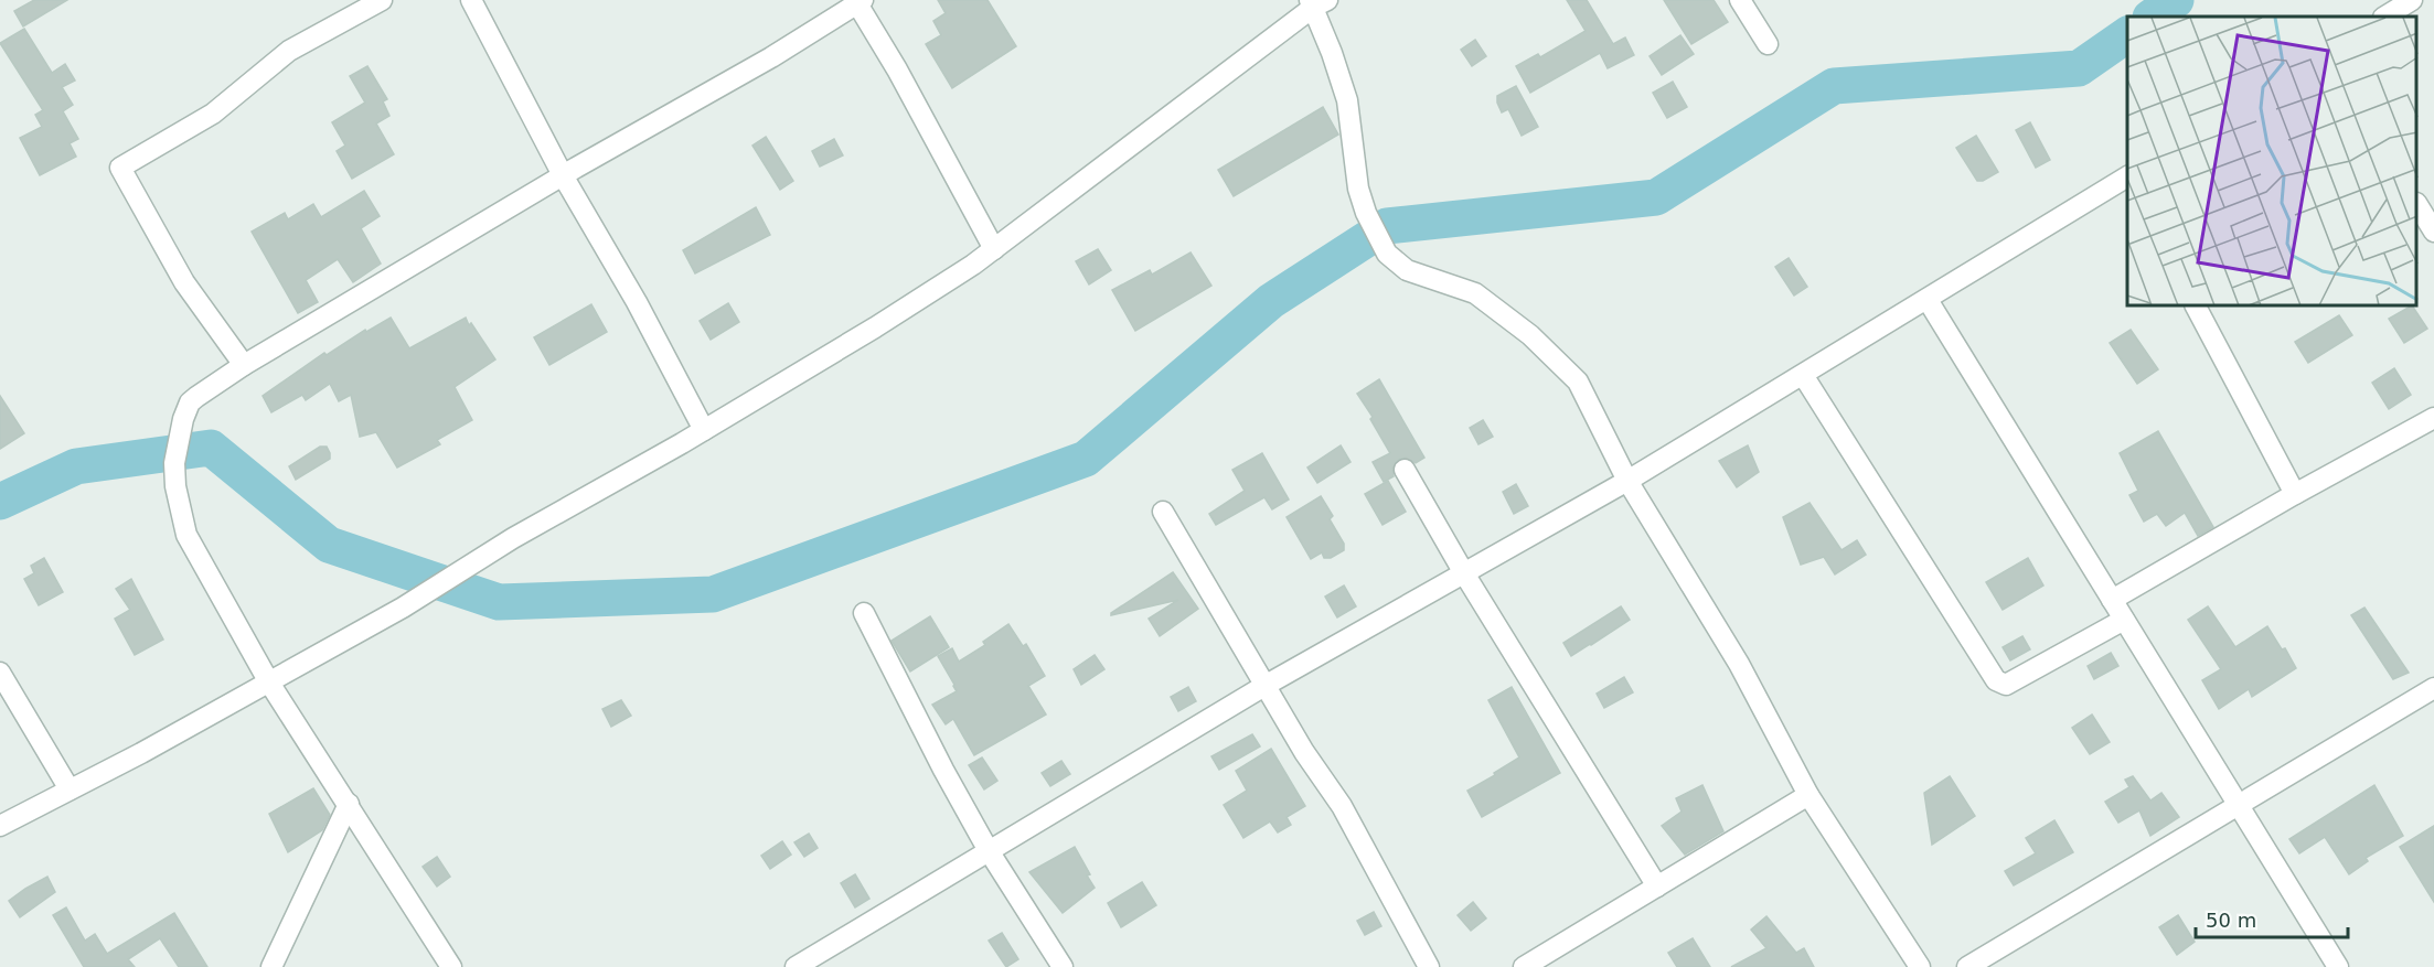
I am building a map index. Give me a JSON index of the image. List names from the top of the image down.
{
  "scale_bar": "50 m"
}
